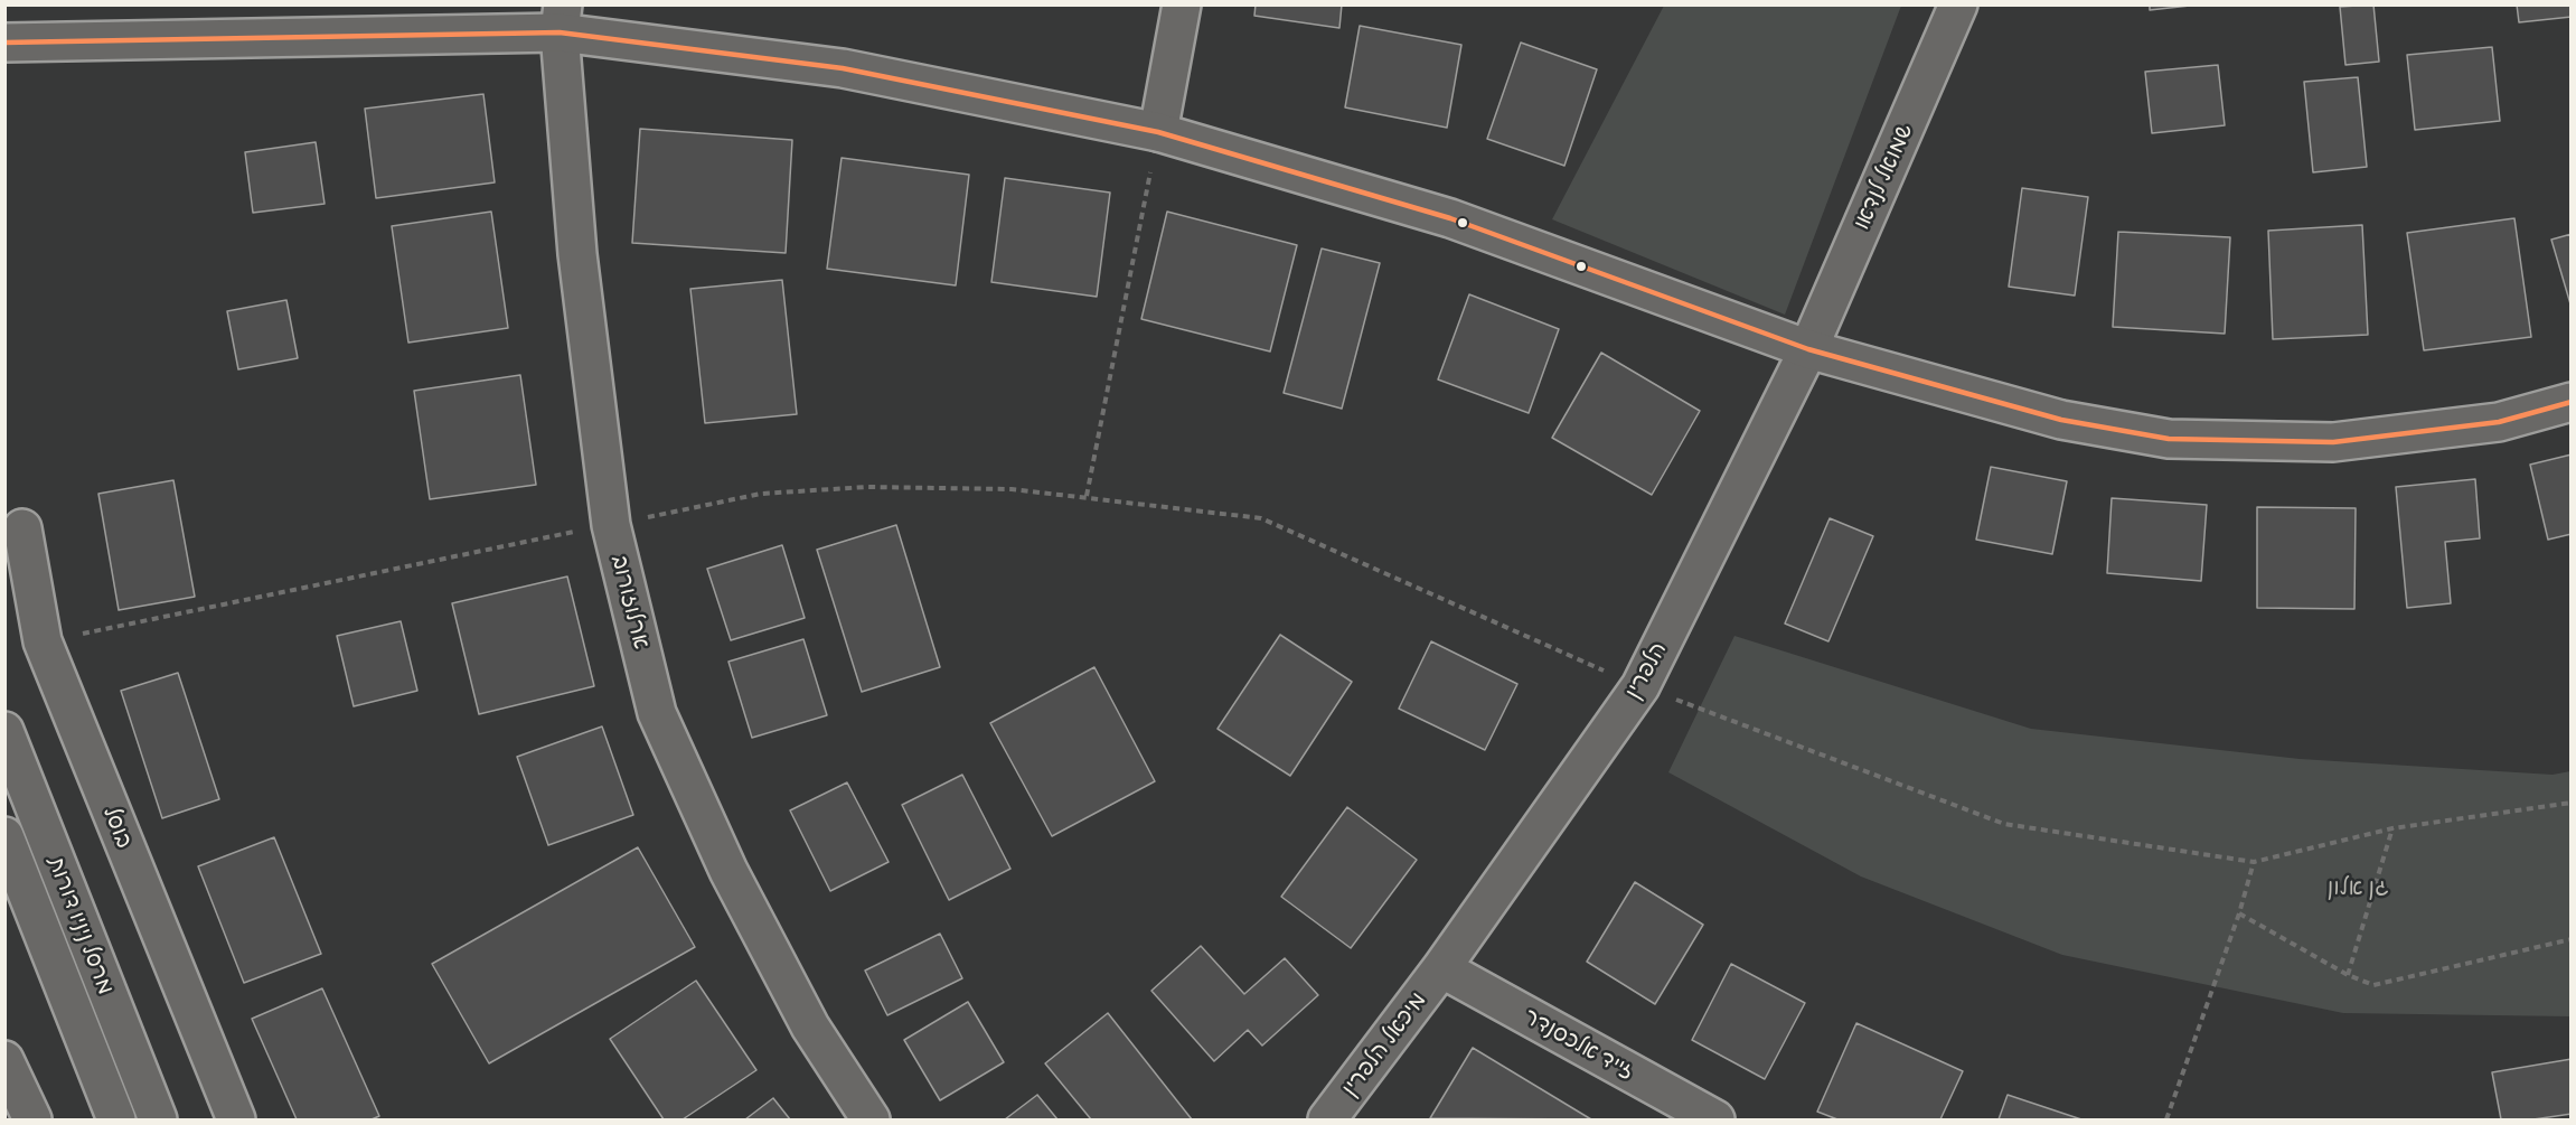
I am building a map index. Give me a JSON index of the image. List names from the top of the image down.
{
  "streets": {
    "street": [
      "שמואל לנדאו",
      "ארלוזורוב",
      "הלפרין",
      "בוסל",
      "מרסל ניניו דורות",
      "מיכאל הלפרין",
      "זייד אלכסנדר"
    ]
  },
  "crossings": [
    ["שמואל לנדאו", "הלפרין"],
    ["הלפרין", "מיכאל הלפרין"],
    ["הלפרין", "זייד אלכסנדר"],
    ["מיכאל הלפרין", "זייד אלכסנדר"]
  ],
  "parks": ["גן אלון"]
}
